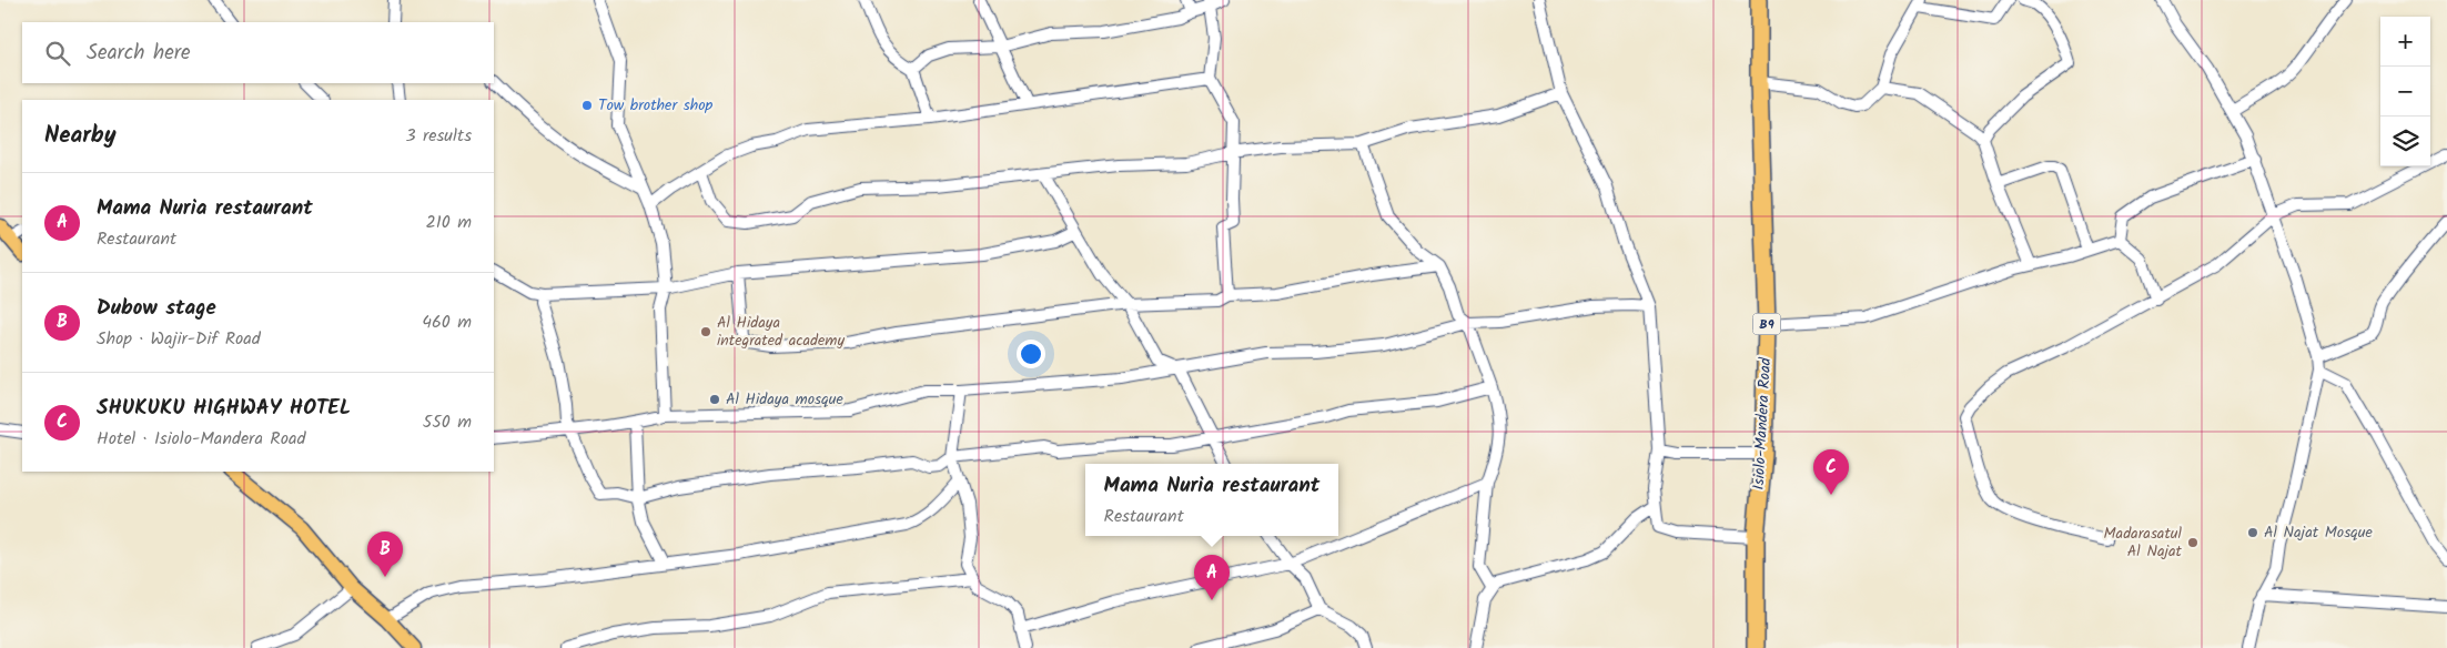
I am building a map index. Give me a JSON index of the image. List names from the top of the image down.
{
  "streets": {
    "highway": ["B9", "Isiolo-Mandera Road"]
  },
  "places": [
    "Tow brother shop",
    "Al Hidaya integrated academy",
    "Al Hidaya mosque",
    "Al Najat Mosque",
    "Madarasatul Al Najat"
  ],
  "page": {
    "map_buttons": ["+", "−"],
    "search": "Search here",
    "heading": ["Nearby", "3 results"],
    "list": [
      {
        "mark": "A",
        "name": "Mama Nuria restaurant",
        "note": "Restaurant",
        "value": "210 m"
      },
      {
        "mark": "B",
        "name": "Dubow stage",
        "note": "Shop · Wajir-Dif Road",
        "value": "460 m"
      },
      {
        "mark": "C",
        "name": "SHUKUKU HIGHWAY HOTEL",
        "note": "Hotel · Isiolo-Mandera Road",
        "value": "550 m"
      }
    ],
    "pins": ["C", "B", "A"],
    "popup": ["Mama Nuria restaurant", "Restaurant"]
  }
}
